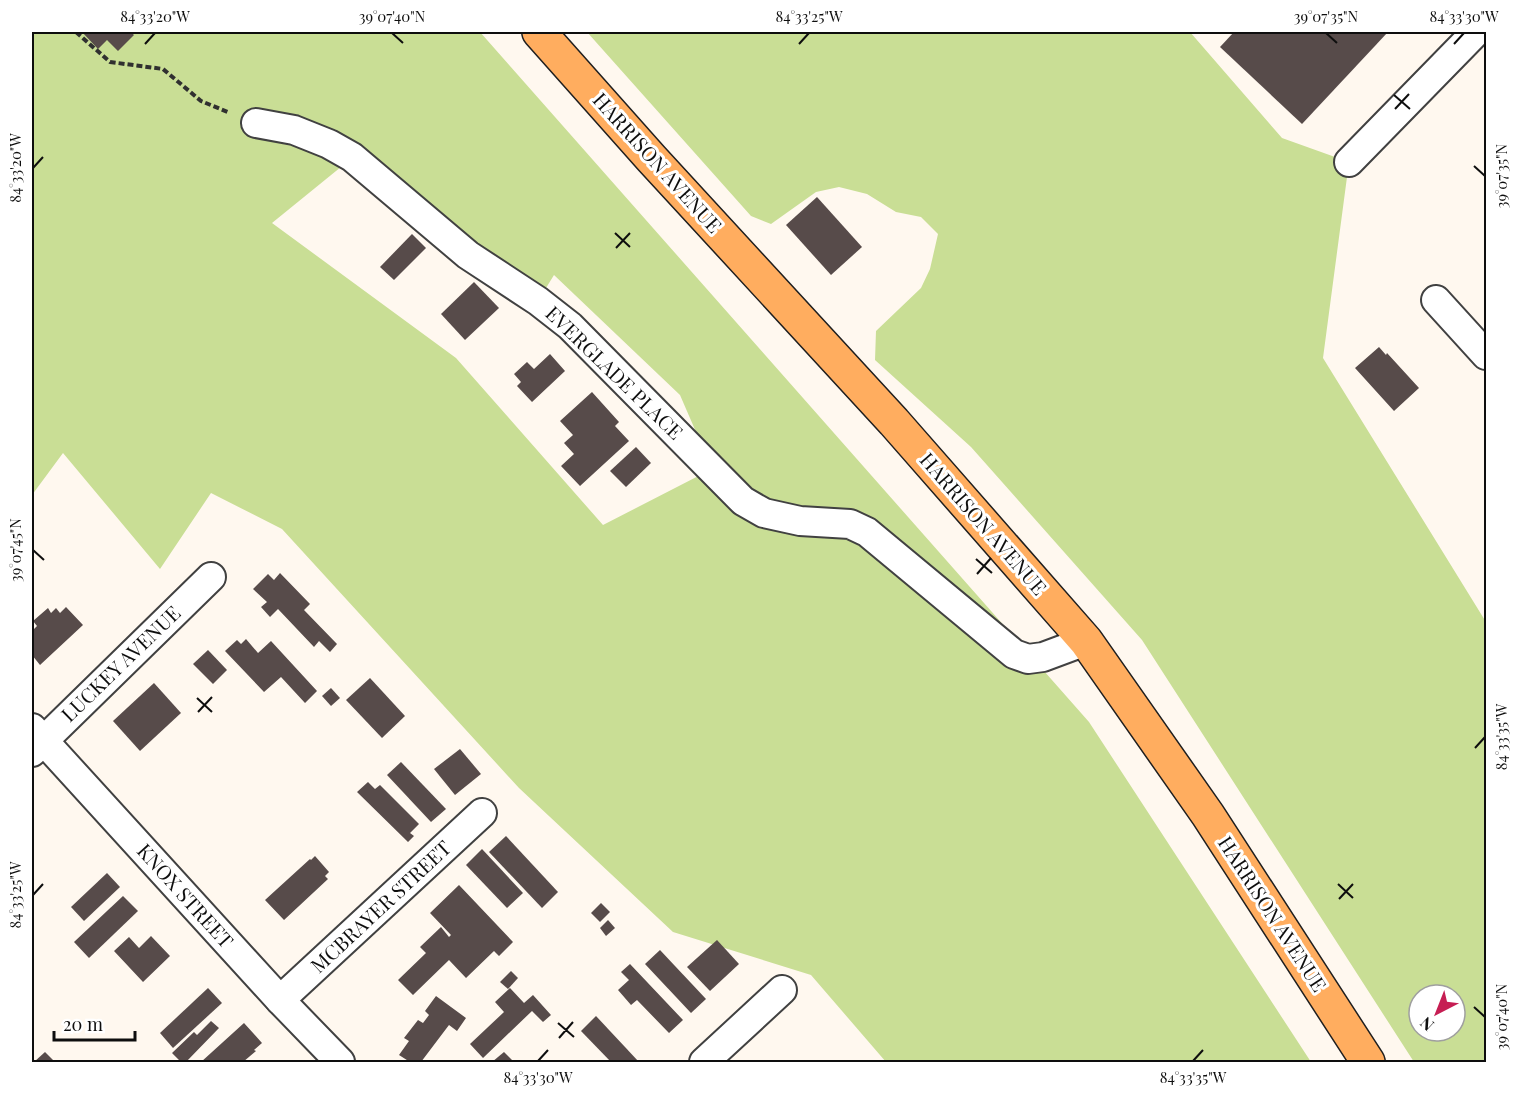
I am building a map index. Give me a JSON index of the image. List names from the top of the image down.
{
  "streets": {
    "main road": ["HARRISON AVENUE"],
    "street": [
      "EVERGLADE PLACE",
      "LUCKEY AVENUE",
      "KNOX STREET",
      "MCBRAYER STREET"
    ]
  },
  "crossings": [
    ["HARRISON AVENUE", "EVERGLADE PLACE"],
    ["LUCKEY AVENUE", "KNOX STREET"],
    ["KNOX STREET", "MCBRAYER STREET"]
  ],
  "scale_bar": "20 m",
  "north": "bottom left",
  "coordinates": [
    "84°33'20\"W",
    "39°07'40\"N",
    "84°33'25\"W",
    "39°07'35\"N",
    "84°33'30\"W",
    "39°07'45\"N",
    "84°33'35\"W"
  ]
}
